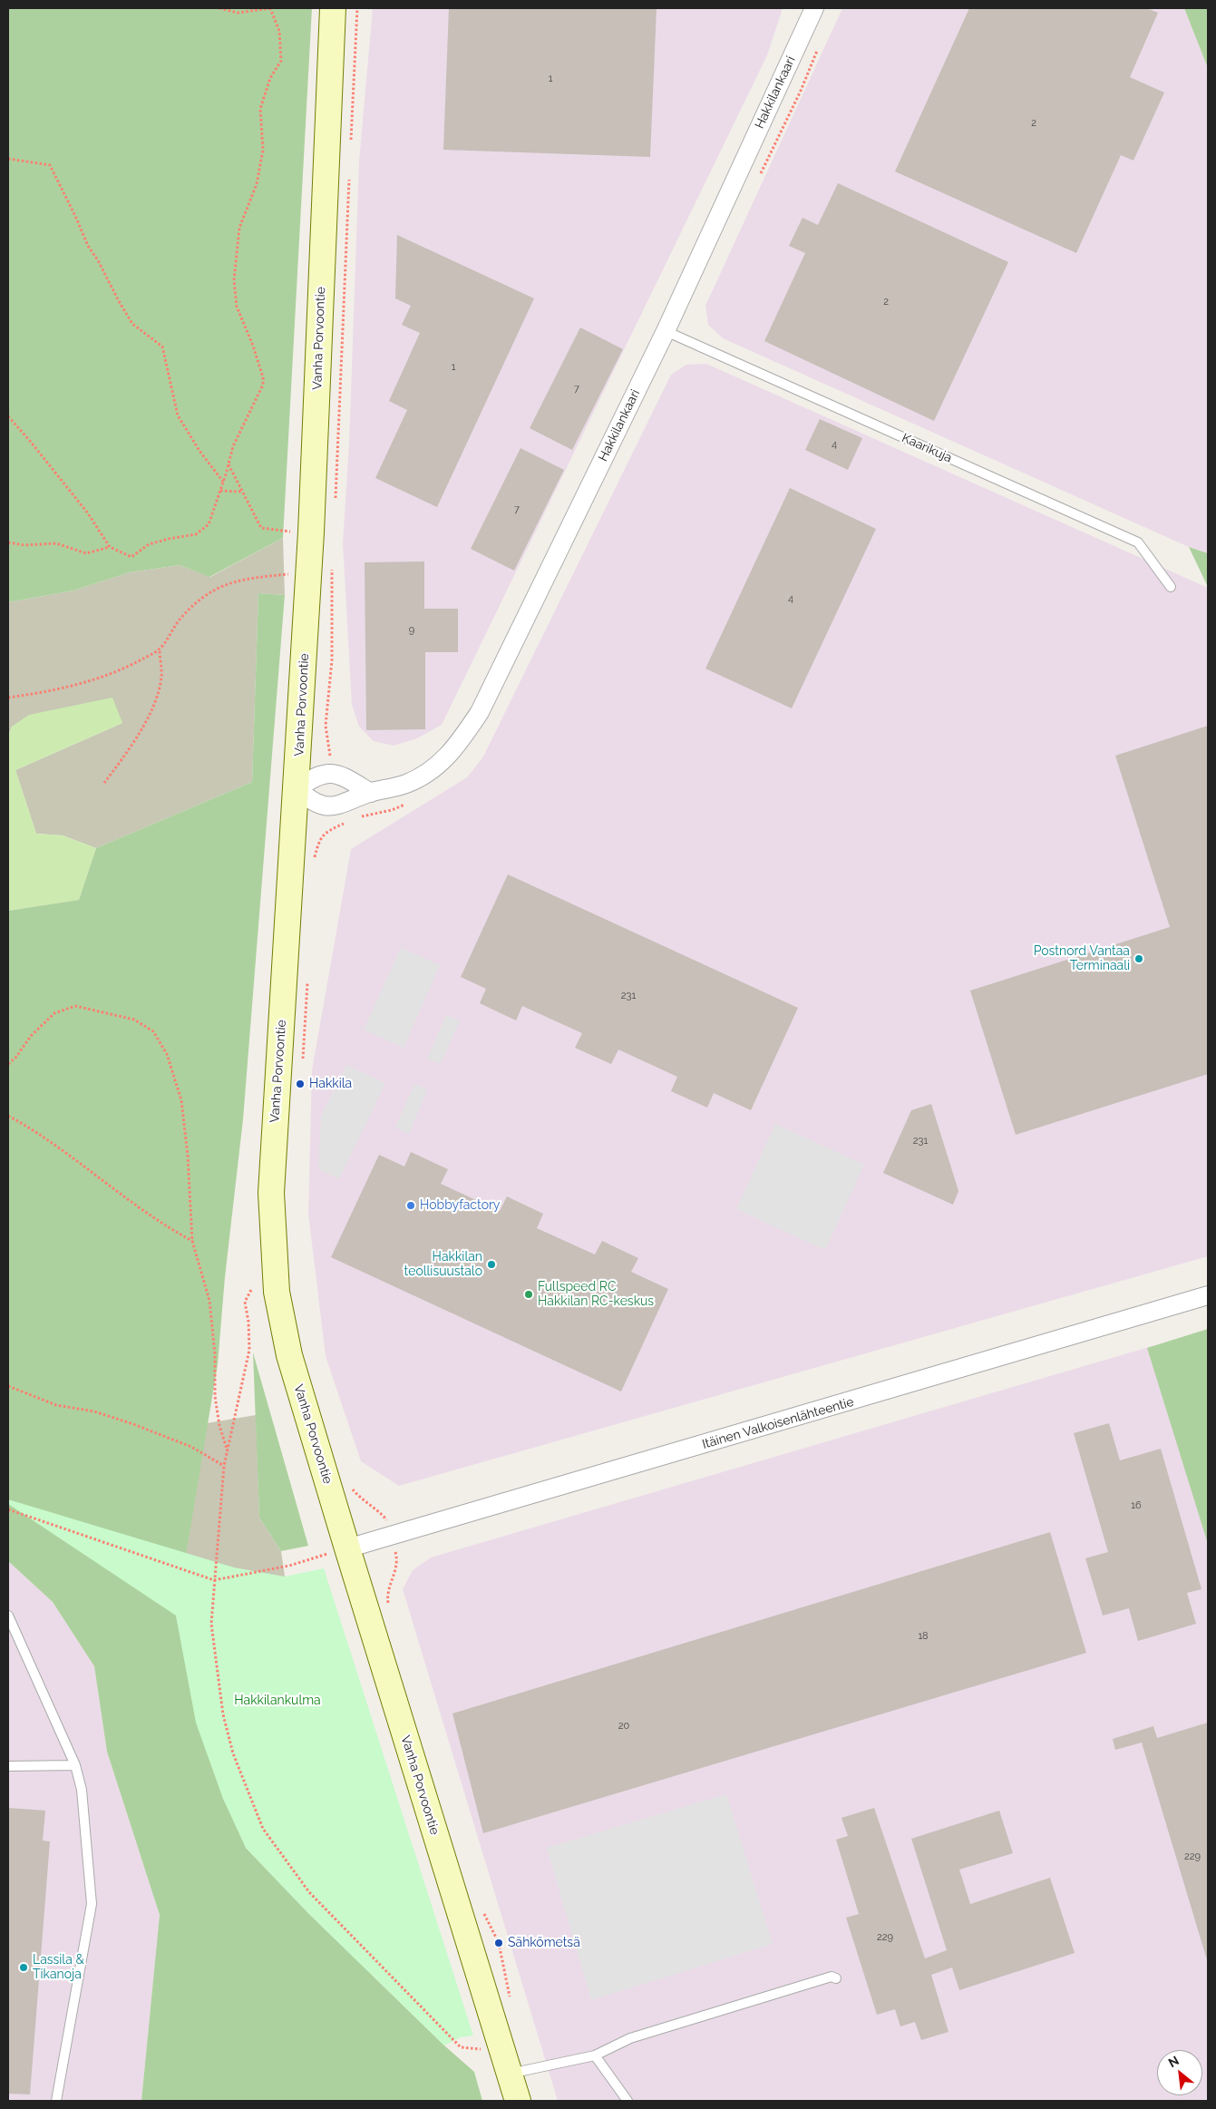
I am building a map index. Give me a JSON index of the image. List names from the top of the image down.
{
  "streets": {
    "main road": ["Vanha Porvoontie"],
    "street": ["Hakkilankaari", "Itäinen Valkoisenlähteentie"],
    "lane": ["Kaarikuja"]
  },
  "crossings": [
    ["Hakkilankaari", "Vanha Porvoontie"],
    ["Hakkilankaari", "Kaarikuja"],
    ["Vanha Porvoontie", "Itäinen Valkoisenlähteentie"]
  ],
  "parks": ["Hakkilankulma"],
  "places": [
    "Postnord Vantaa Terminaali",
    "Hakkila",
    "Hobbyfactory",
    "Hakkilan teollisuustalo",
    "Fullspeed RC Hakkilan RC-keskus",
    "Sähkömetsä",
    "Lassila & Tikanoja"
  ],
  "house_numbers": [
    "1",
    "2",
    "2",
    "1",
    "7",
    "4",
    "7",
    "4",
    "9",
    "231",
    "231",
    "16",
    "18",
    "20",
    "229",
    "229"
  ],
  "north": "top left"
}
